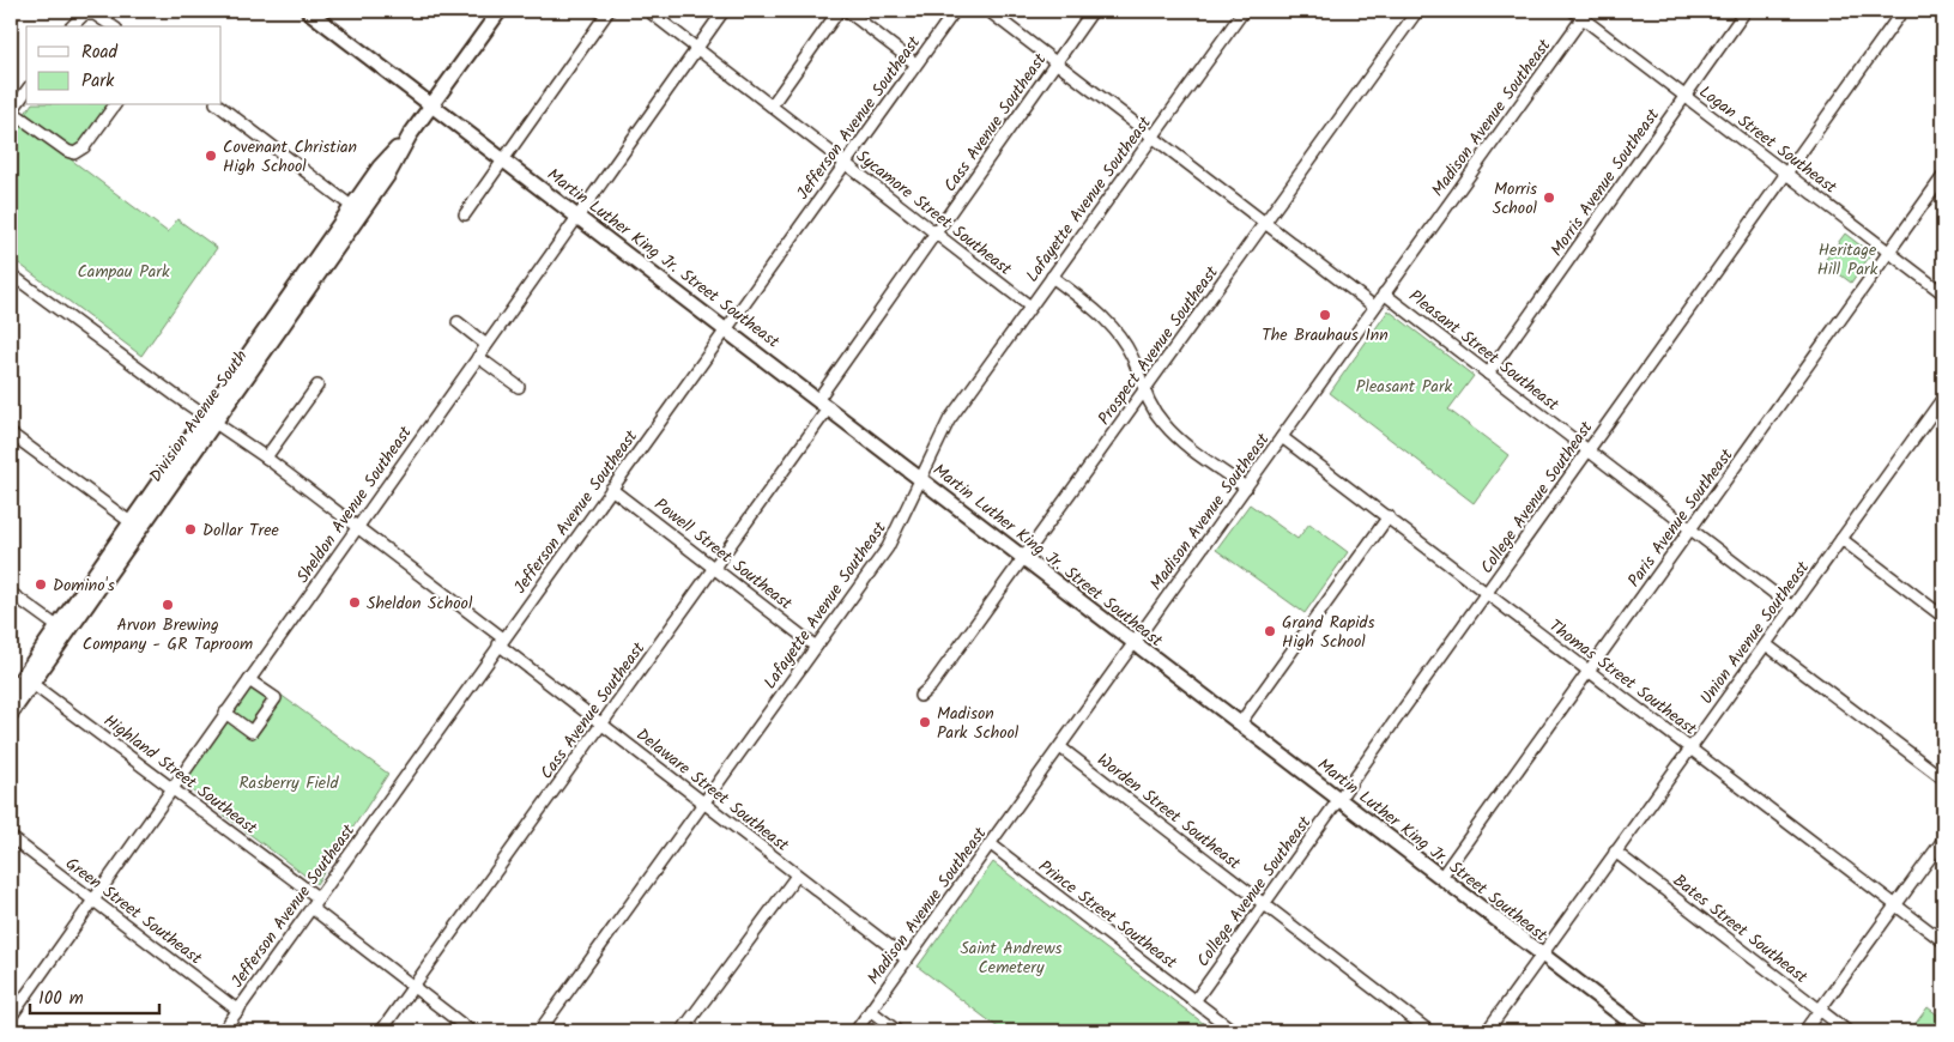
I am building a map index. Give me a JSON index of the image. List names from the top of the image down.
{
  "streets": {
    "main road": ["Martin Luther King Jr. Street Southeast", "Division Avenue South"],
    "street": [
      "Jefferson Avenue Southeast",
      "Madison Avenue Southeast",
      "Cass Avenue Southeast",
      "Logan Street Southeast",
      "Morris Avenue Southeast",
      "Lafayette Avenue Southeast",
      "Sycamore Street Southeast",
      "Prospect Avenue Southeast",
      "Pleasant Street Southeast",
      "College Avenue Southeast",
      "Sheldon Avenue Southeast",
      "Paris Avenue Southeast",
      "Powell Street Southeast",
      "Union Avenue Southeast",
      "Thomas Street Southeast",
      "Highland Street Southeast",
      "Delaware Street Southeast",
      "Worden Street Southeast",
      "Green Street Southeast",
      "Prince Street Southeast",
      "Bates Street Southeast"
    ]
  },
  "crossings": [
    ["Jefferson Avenue Southeast", "Sycamore Street Southeast"],
    ["Jefferson Avenue Southeast", "Martin Luther King Jr. Street Southeast"],
    ["Jefferson Avenue Southeast", "Powell Street Southeast"],
    ["Jefferson Avenue Southeast", "Highland Street Southeast"],
    ["Jefferson Avenue Southeast", "Delaware Street Southeast"],
    ["Jefferson Avenue Southeast", "Green Street Southeast"],
    ["Madison Avenue Southeast", "Logan Street Southeast"],
    ["Madison Avenue Southeast", "Martin Luther King Jr. Street Southeast"],
    ["Madison Avenue Southeast", "Pleasant Street Southeast"],
    ["Madison Avenue Southeast", "Thomas Street Southeast"],
    ["Madison Avenue Southeast", "Delaware Street Southeast"],
    ["Madison Avenue Southeast", "Worden Street Southeast"],
    ["Madison Avenue Southeast", "Prince Street Southeast"],
    ["Cass Avenue Southeast", "Sycamore Street Southeast"],
    ["Cass Avenue Southeast", "Martin Luther King Jr. Street Southeast"],
    ["Cass Avenue Southeast", "Powell Street Southeast"],
    ["Cass Avenue Southeast", "Highland Street Southeast"],
    ["Cass Avenue Southeast", "Delaware Street Southeast"],
    ["Logan Street Southeast", "Morris Avenue Southeast"],
    ["Logan Street Southeast", "College Avenue Southeast"],
    ["Logan Street Southeast", "Paris Avenue Southeast"],
    ["Morris Avenue Southeast", "Pleasant Street Southeast"],
    ["Lafayette Avenue Southeast", "Sycamore Street Southeast"],
    ["Lafayette Avenue Southeast", "Martin Luther King Jr. Street Southeast"],
    ["Lafayette Avenue Southeast", "Powell Street Southeast"],
    ["Lafayette Avenue Southeast", "Delaware Street Southeast"],
    ["Sycamore Street Southeast", "Sheldon Avenue Southeast"],
    ["Martin Luther King Jr. Street Southeast", "Prospect Avenue Southeast"],
    ["Martin Luther King Jr. Street Southeast", "Division Avenue South"],
    ["Martin Luther King Jr. Street Southeast", "College Avenue Southeast"],
    ["Martin Luther King Jr. Street Southeast", "Sheldon Avenue Southeast"],
    ["Martin Luther King Jr. Street Southeast", "Paris Avenue Southeast"],
    ["Martin Luther King Jr. Street Southeast", "Union Avenue Southeast"],
    ["Pleasant Street Southeast", "College Avenue Southeast"],
    ["Pleasant Street Southeast", "Paris Avenue Southeast"],
    ["Pleasant Street Southeast", "Union Avenue Southeast"],
    ["Division Avenue South", "Highland Street Southeast"],
    ["Division Avenue South", "Delaware Street Southeast"],
    ["College Avenue Southeast", "Thomas Street Southeast"],
    ["College Avenue Southeast", "Worden Street Southeast"],
    ["College Avenue Southeast", "Prince Street Southeast"],
    ["Sheldon Avenue Southeast", "Highland Street Southeast"],
    ["Sheldon Avenue Southeast", "Delaware Street Southeast"],
    ["Sheldon Avenue Southeast", "Green Street Southeast"],
    ["Paris Avenue Southeast", "Thomas Street Southeast"],
    ["Union Avenue Southeast", "Thomas Street Southeast"],
    ["Union Avenue Southeast", "Bates Street Southeast"]
  ],
  "parks": [
    "Heritage Hill Park",
    "Campau Park",
    "Pleasant Park",
    "Rasberry Field",
    "Saint Andrews Cemetery"
  ],
  "places": [
    "Covenant Christian High School",
    "Morris School",
    "The Brauhaus Inn",
    "Dollar Tree",
    "Domino's",
    "Sheldon School",
    "Arvon Brewing Company - GR Taproom",
    "Grand Rapids High School",
    "Madison Park School"
  ],
  "legend": ["Road", "Park"],
  "scale_bar": "100 m"
}
